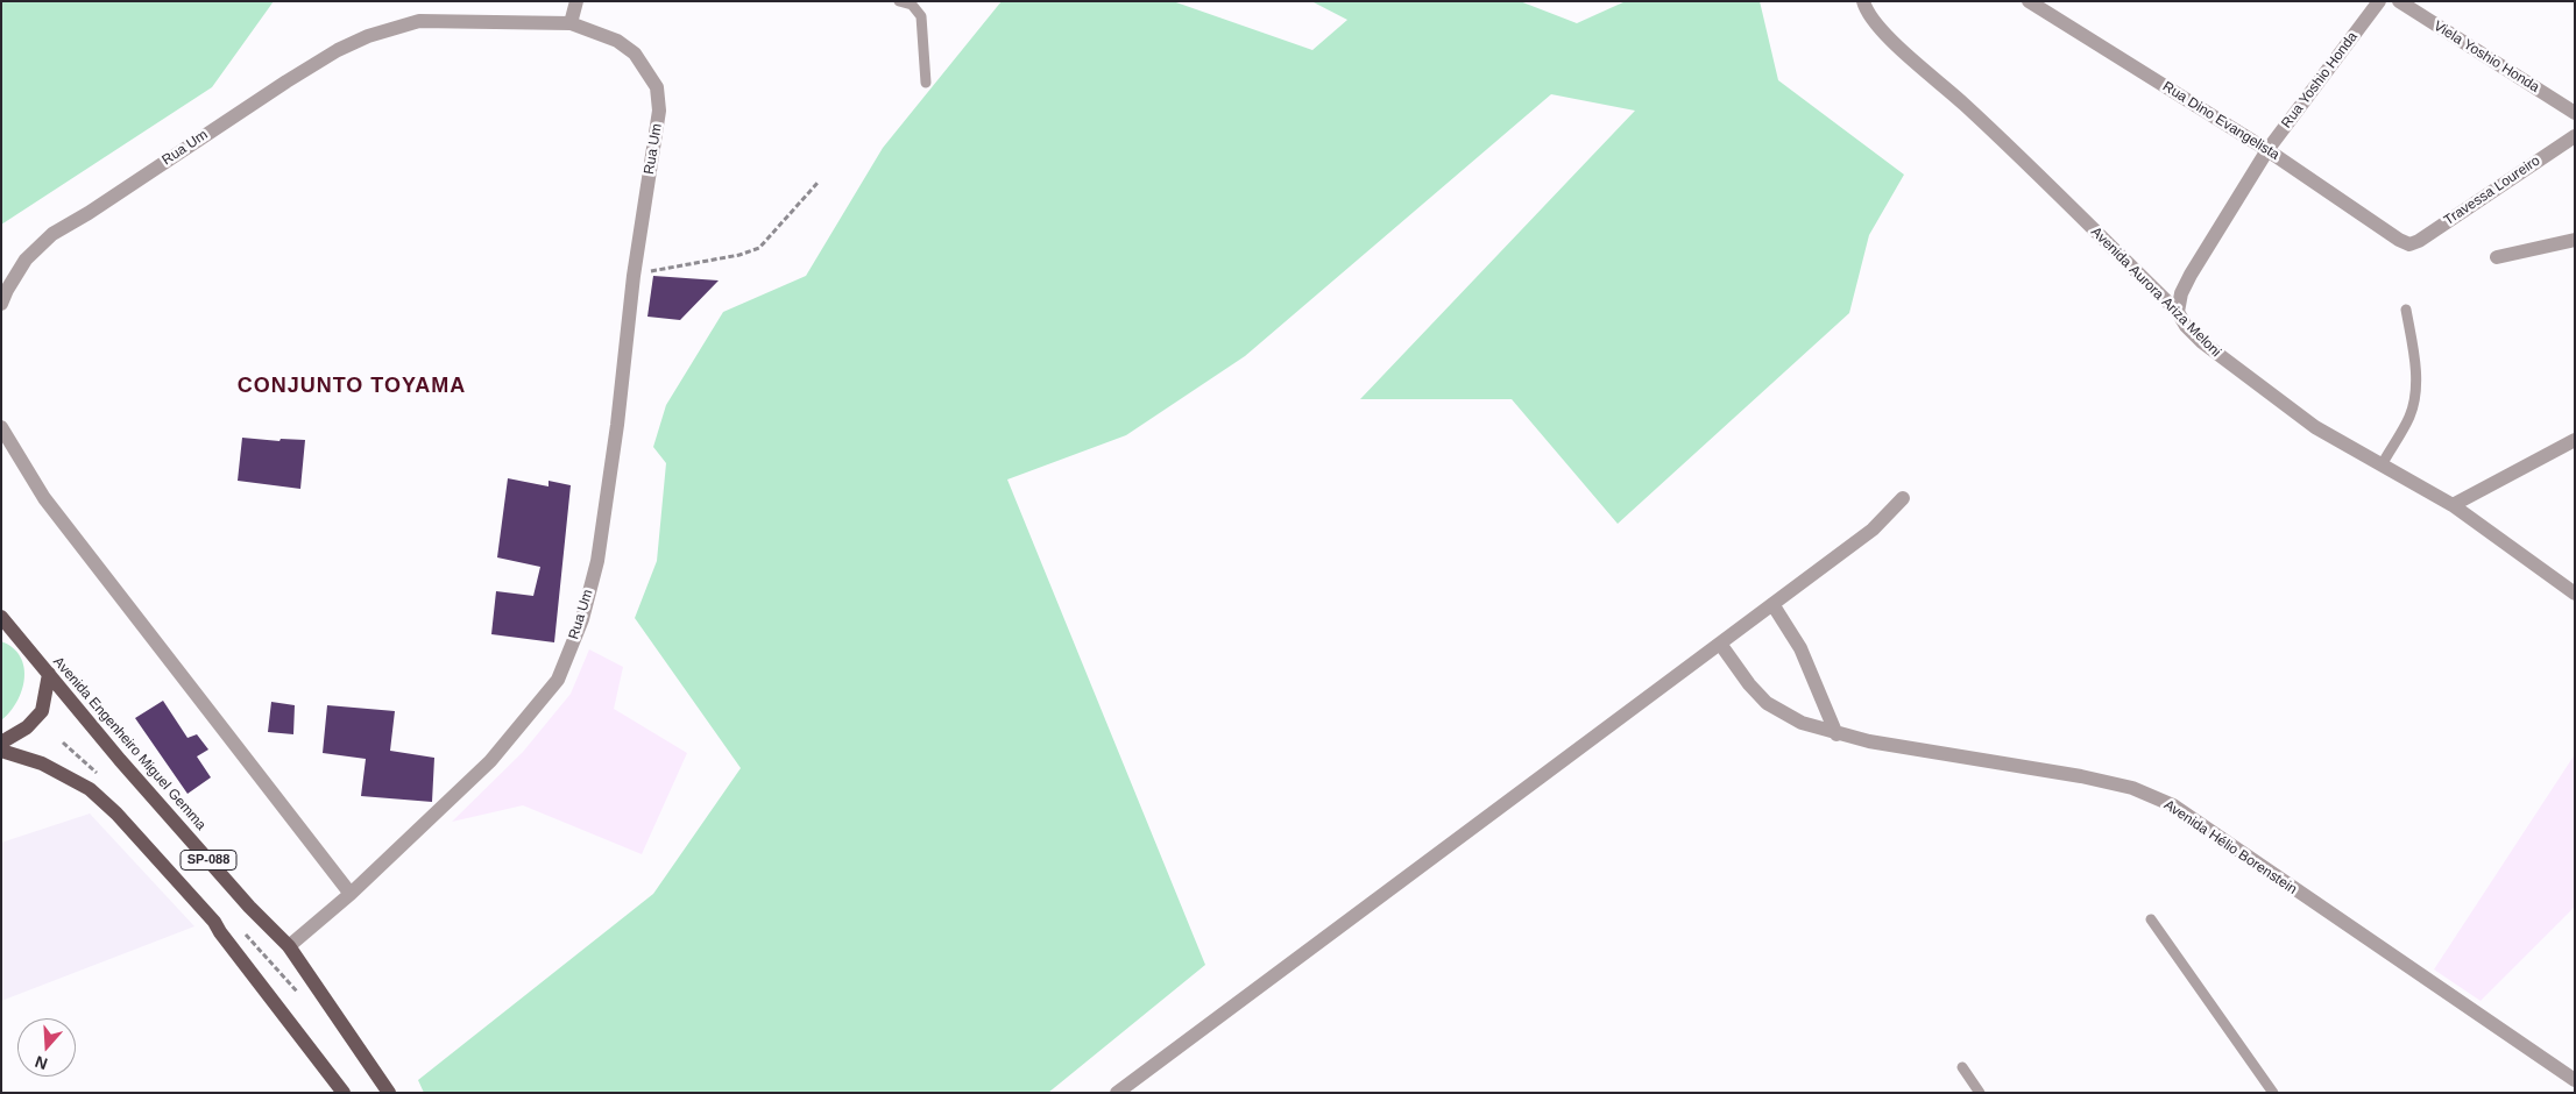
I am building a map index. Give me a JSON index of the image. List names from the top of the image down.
{
  "streets": {
    "main road": ["Avenida Engenheiro Miguel Gemma", "SP-088"],
    "street": [
      "Viela Yoshio Honda",
      "Rua Yoshio Honda",
      "Rua Dino Evangelista",
      "Rua Um",
      "Travessa Loureiro",
      "Avenida Aurora Ariza Meloni",
      "Avenida Hélio Borenstein"
    ]
  },
  "crossings": [
    ["Rua Yoshio Honda", "Rua Dino Evangelista"],
    ["Rua Yoshio Honda", "Avenida Aurora Ariza Meloni"],
    ["Rua Dino Evangelista", "Travessa Loureiro"],
    ["Rua Um", "Avenida Engenheiro Miguel Gemma"],
    ["Avenida Engenheiro Miguel Gemma", "SP-088"]
  ],
  "districts": ["CONJUNTO TOYAMA"],
  "north": "bottom"
}
